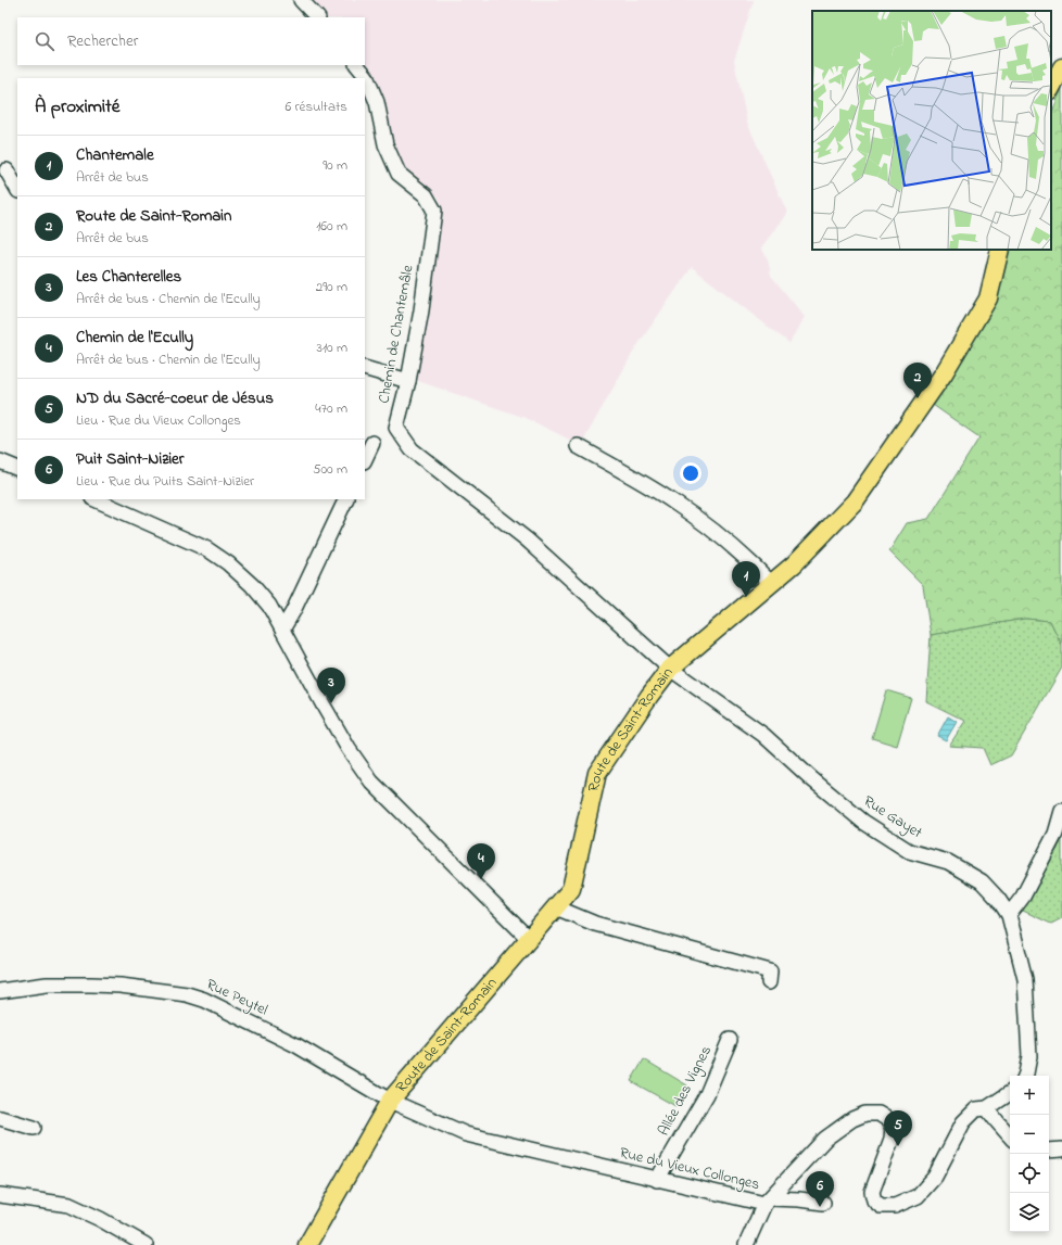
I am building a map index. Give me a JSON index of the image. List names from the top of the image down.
{
  "streets": {
    "main road": ["Route de Saint-Romain"],
    "street": [
      "Chemin de Chantemâle",
      "Rue Gayet",
      "Rue Peytel",
      "Allée des Vignes",
      "Rue du Vieux Collonges"
    ]
  },
  "crossings": [
    ["Chemin de Chantemâle", "Route de Saint-Romain"],
    ["Chemin de Chantemâle", "Rue Gayet"],
    ["Route de Saint-Romain", "Rue Gayet"],
    ["Route de Saint-Romain", "Rue Peytel"],
    ["Route de Saint-Romain", "Rue du Vieux Collonges"],
    ["Rue Peytel", "Rue du Vieux Collonges"],
    ["Allée des Vignes", "Rue du Vieux Collonges"]
  ],
  "page": {
    "search": "Rechercher",
    "heading": ["À proximité", "6 résultats"],
    "list": [
      {
        "mark": "1",
        "name": "Chantemale",
        "note": "Arrêt de bus",
        "value": "90 m"
      },
      {
        "mark": "2",
        "name": "Route de Saint-Romain",
        "note": "Arrêt de bus",
        "value": "160 m"
      },
      {
        "mark": "3",
        "name": "Les Chanterelles",
        "note": "Arrêt de bus · Chemin de l'Ecully",
        "value": "290 m"
      },
      {
        "mark": "4",
        "name": "Chemin de l'Ecully",
        "note": "Arrêt de bus · Chemin de l'Ecully",
        "value": "310 m"
      },
      {
        "mark": "5",
        "name": "ND du Sacré-coeur de Jésus",
        "note": "Lieu · Rue du Vieux Collonges",
        "value": "470 m"
      },
      {
        "mark": "6",
        "name": "Puit Saint-Nizier",
        "note": "Lieu · Rue du Puits Saint-Nizier",
        "value": "500 m"
      }
    ],
    "pins": [
      "2",
      "1",
      "3",
      "4",
      "5",
      "6"
    ],
    "map_buttons": ["+", "−"]
  }
}
